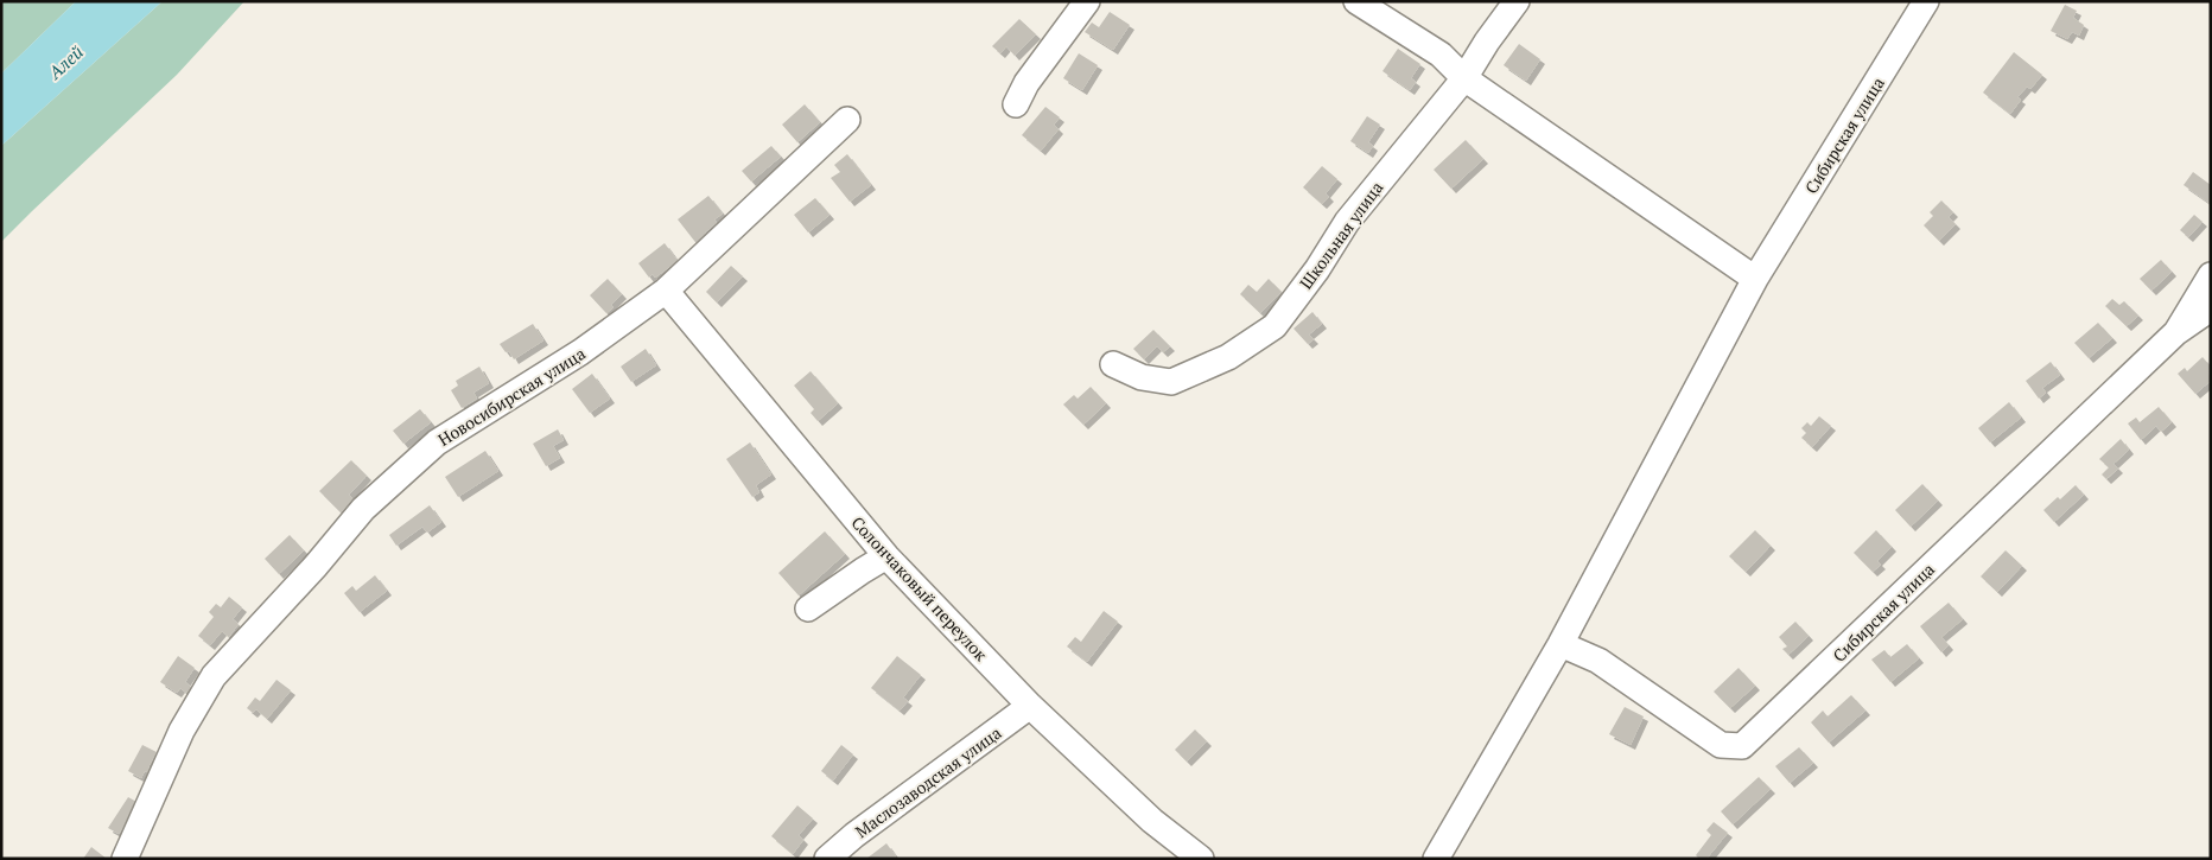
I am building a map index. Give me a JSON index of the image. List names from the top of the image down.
{
  "streets": {
    "street": [
      "Сибирская улица",
      "Школьная улица",
      "Новосибирская улица",
      "Солончаковый переулок",
      "Маслозаводская улица"
    ]
  },
  "crossings": [
    ["Новосибирская улица", "Солончаковый переулок"],
    ["Солончаковый переулок", "Маслозаводская улица"]
  ],
  "water": ["Алей"]
}
